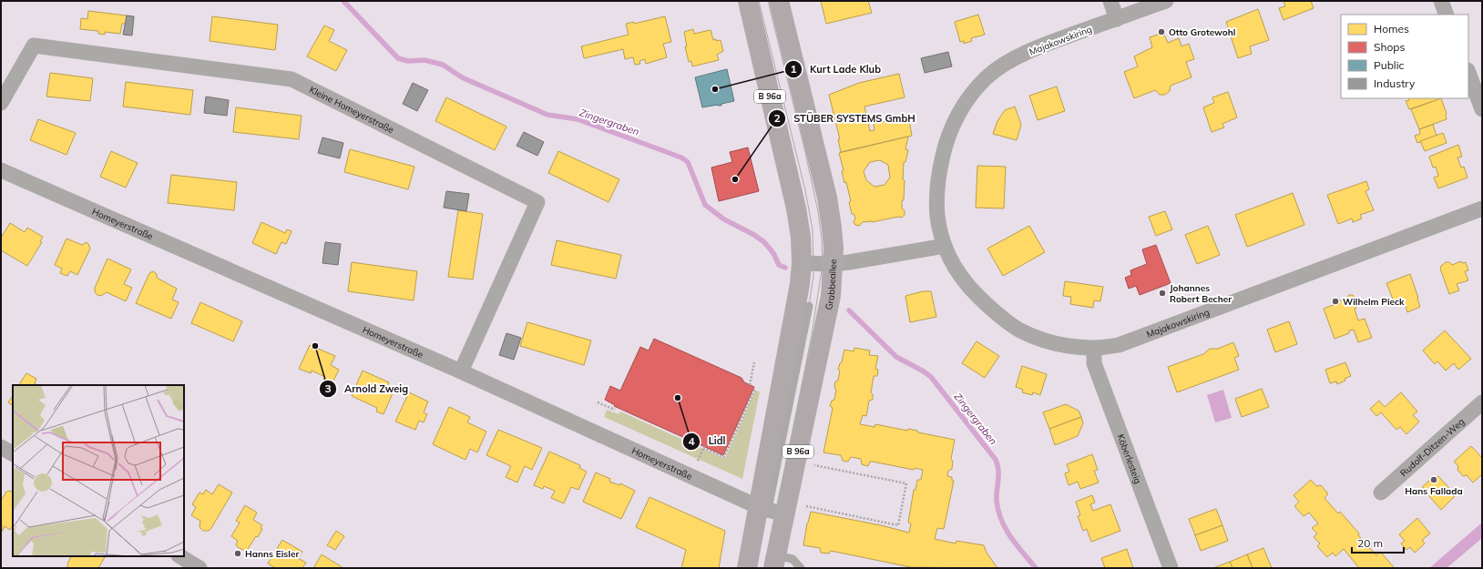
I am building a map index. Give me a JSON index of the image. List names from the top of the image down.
{
  "streets": {
    "main road": ["B 96a", "Grabbeallee"],
    "street": [
      "Majakowskiring",
      "Kleine Homeyerstraße",
      "Homeyerstraße",
      "Rudolf-Ditzen-Weg",
      "Köberlesteig"
    ]
  },
  "crossings": [
    ["Majakowskiring", "Köberlesteig"],
    ["Kleine Homeyerstraße", "Homeyerstraße"],
    ["Homeyerstraße", "Grabbeallee"]
  ],
  "water": ["Zingergraben"],
  "places": [
    "Otto Grotewohl",
    "Kurt Lade Klub",
    "STÜBER SYSTEMS GmbH",
    "Johannes Robert Becher",
    "Wilhelm Pieck",
    "Arnold Zweig",
    "Lidl",
    "Hans Fallada",
    "Hanns Eisler"
  ],
  "legend": [
    "Homes",
    "Shops",
    "Public",
    "Industry"
  ],
  "scale_bar": "20 m"
}
